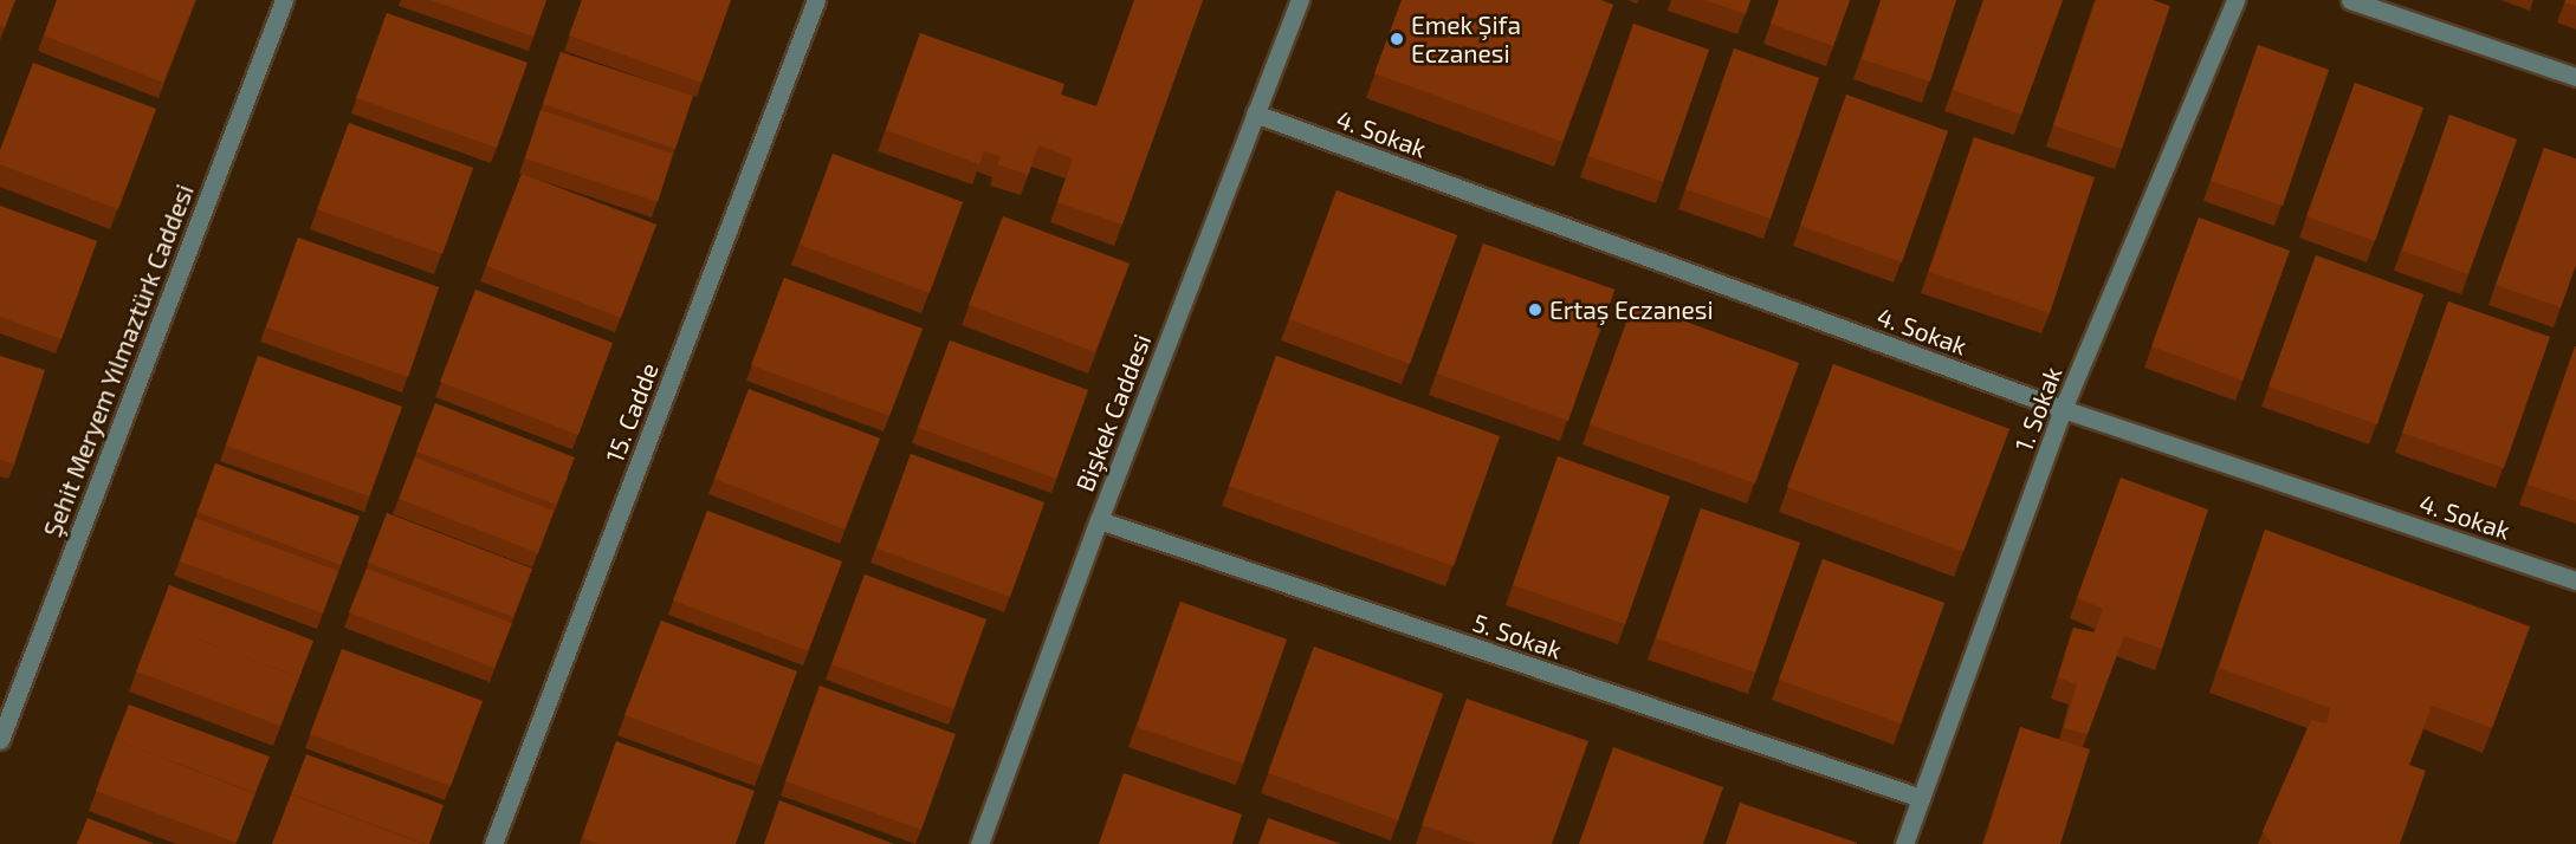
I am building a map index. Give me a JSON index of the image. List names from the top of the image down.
{
  "streets": {
    "street": [
      "4. Sokak",
      "Şehit Meryem Yılmaztürk Caddesi",
      "1. Sokak",
      "15. Cadde",
      "Bişkek Caddesi",
      "5. Sokak"
    ]
  },
  "crossings": [
    ["4. Sokak", "1. Sokak"],
    ["4. Sokak", "Bişkek Caddesi"],
    ["1. Sokak", "5. Sokak"],
    ["Bişkek Caddesi", "5. Sokak"]
  ],
  "places": ["Emek Şifa Eczanesi", "Ertaş Eczanesi"]
}
